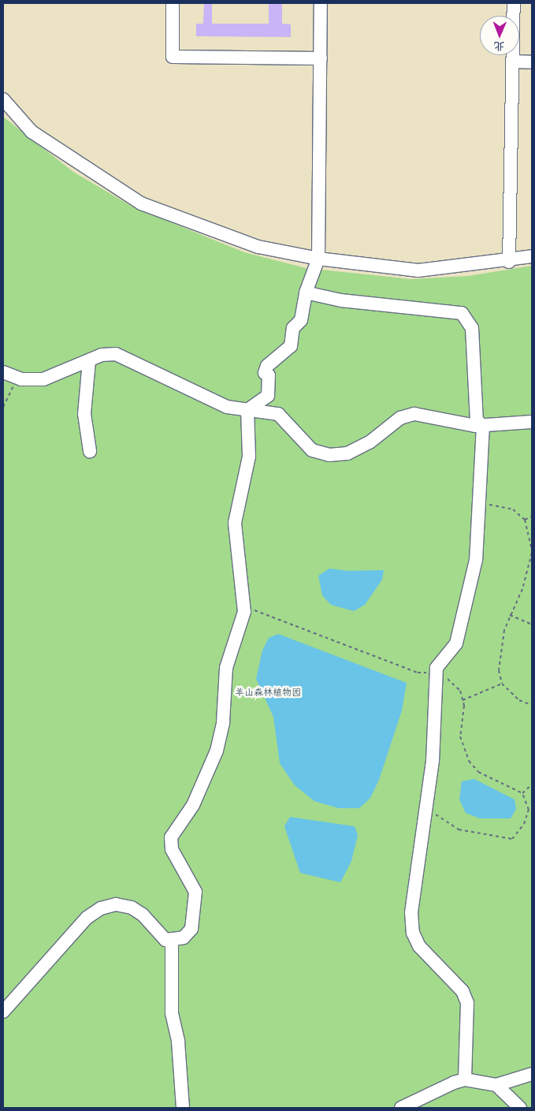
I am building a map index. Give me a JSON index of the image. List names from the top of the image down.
{
  "parks": ["羊山森林植物园"],
  "north": "bottom"
}
